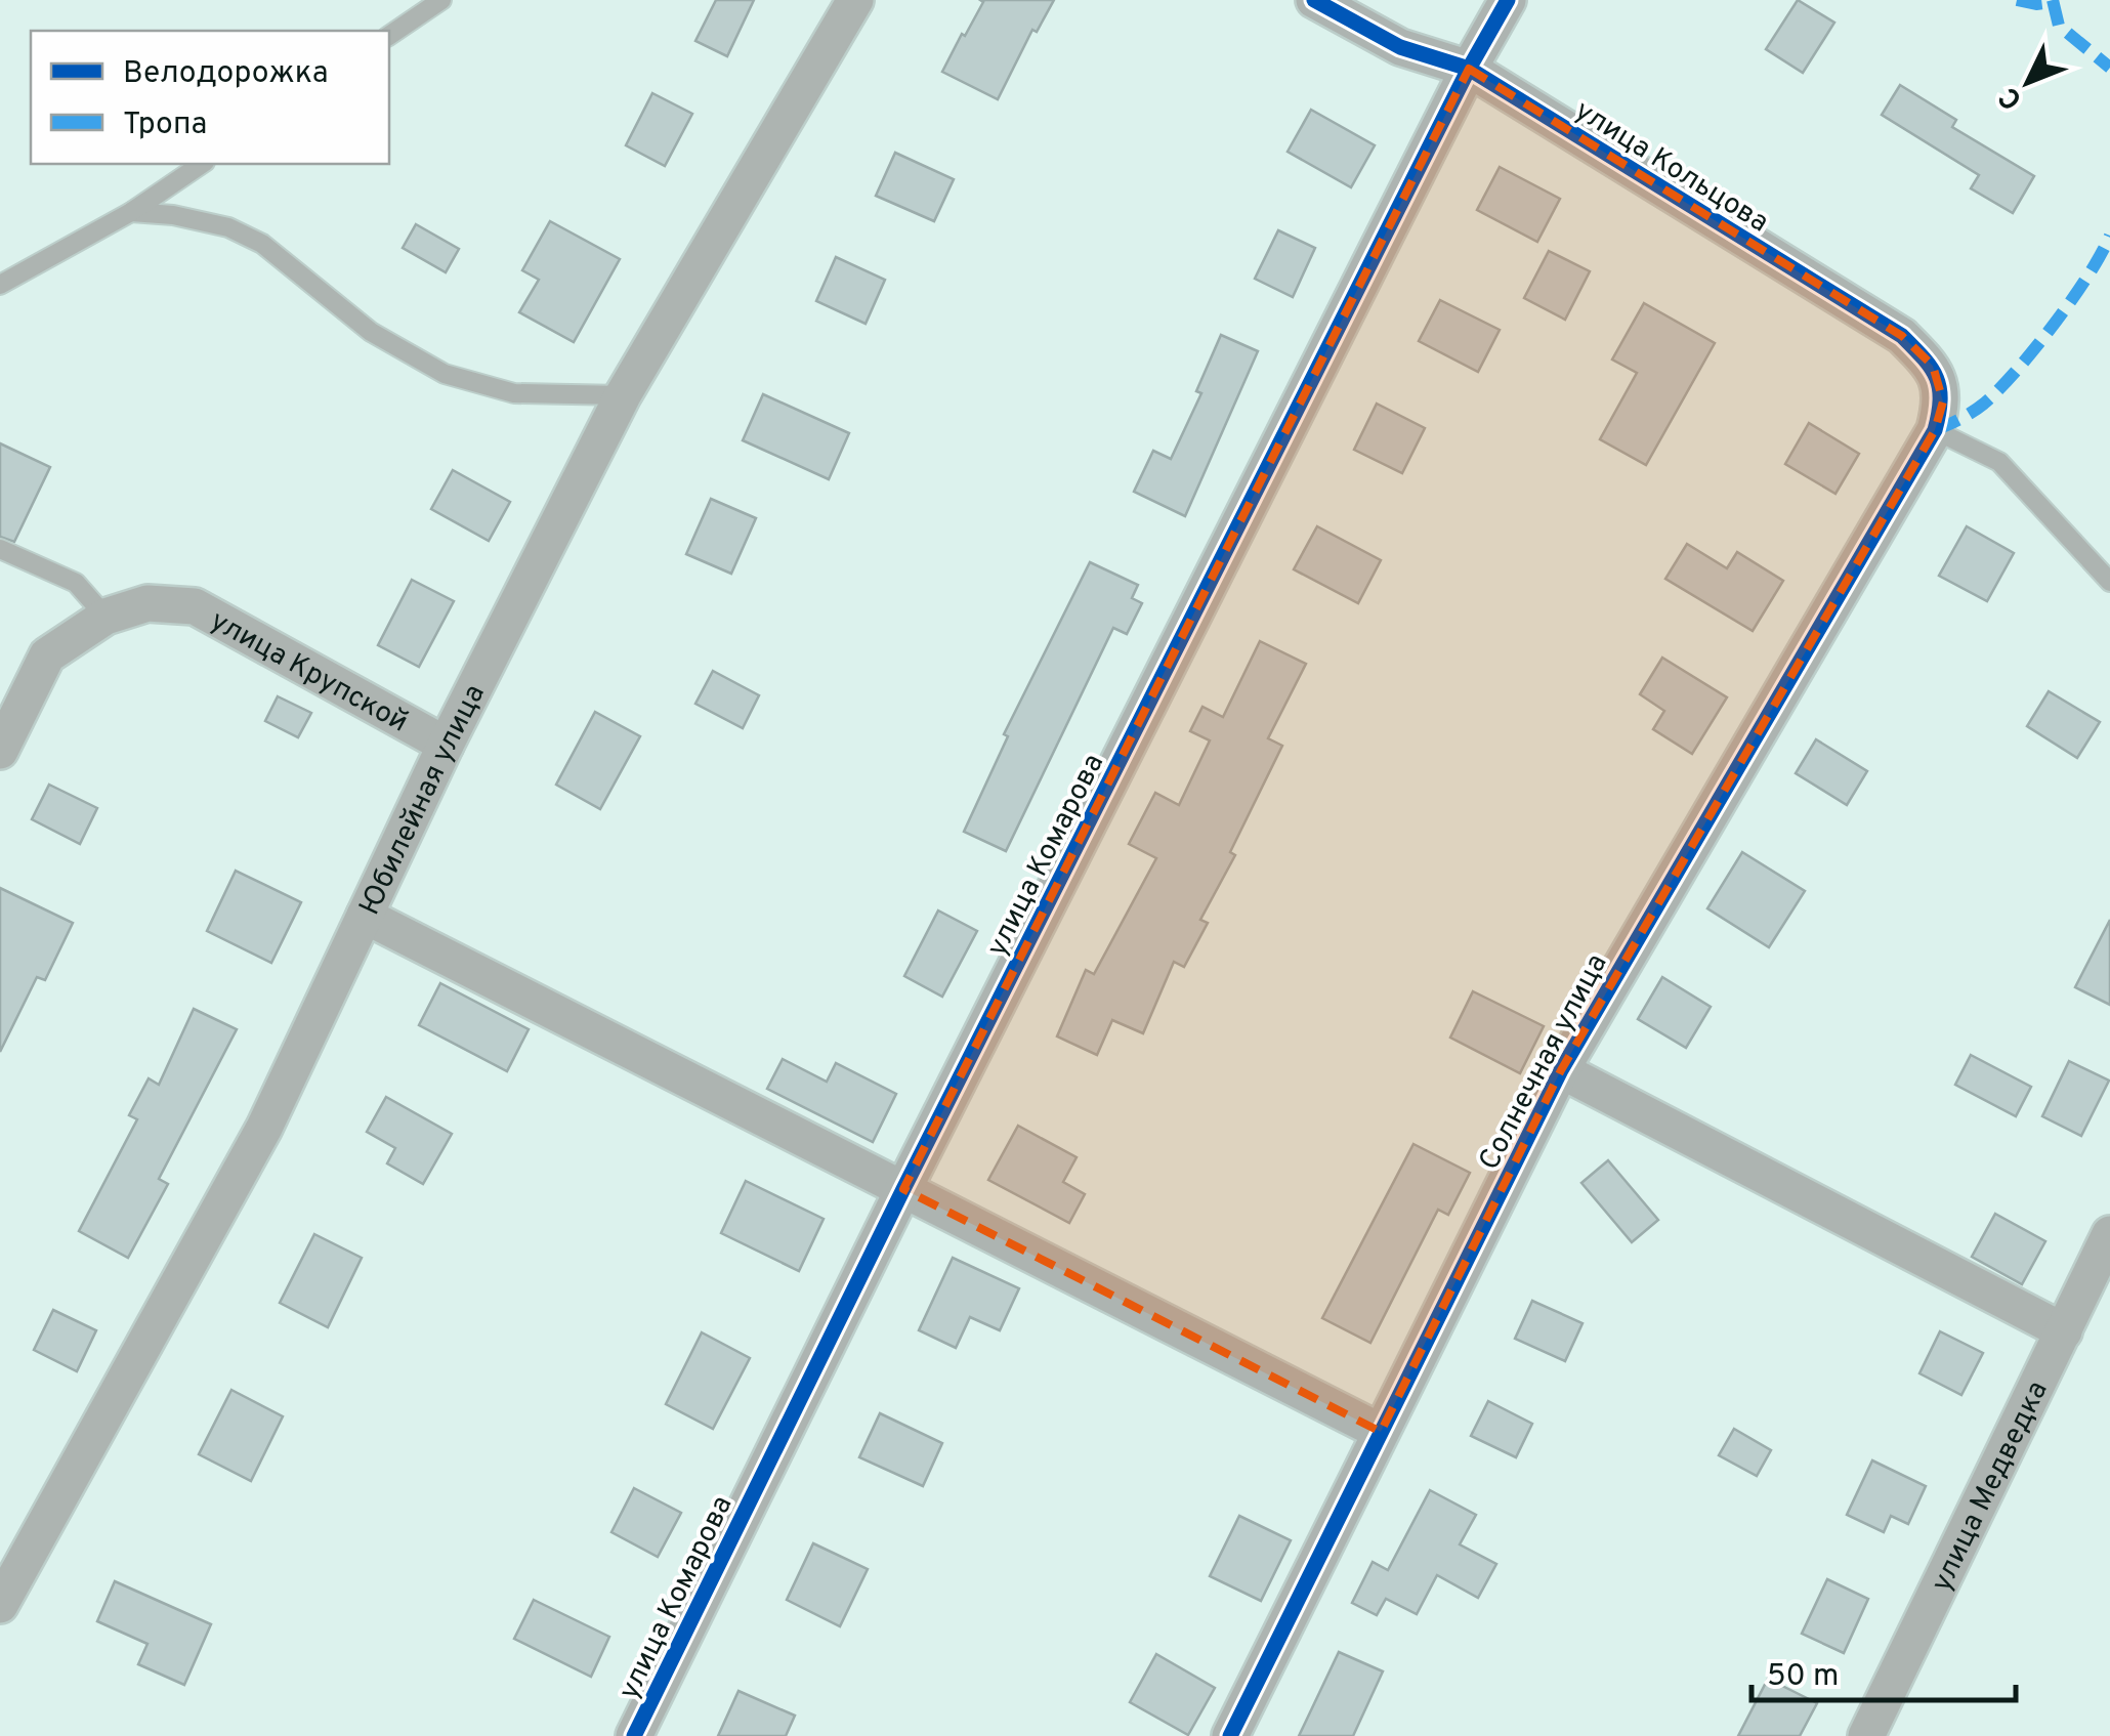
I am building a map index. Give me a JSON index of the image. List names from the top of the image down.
{
  "streets": {
    "street": [
      "улица Кольцова",
      "улица Крупской",
      "Юбилейная улица",
      "улица Комарова",
      "Солнечная улица",
      "улица Медведка"
    ]
  },
  "crossings": [
    ["улица Кольцова", "улица Комарова"],
    ["улица Кольцова", "Солнечная улица"],
    ["улица Крупской", "Юбилейная улица"]
  ],
  "legend": ["Велодорожка", "Тропа"],
  "scale_bar": "50 m",
  "north": "bottom left"
}
